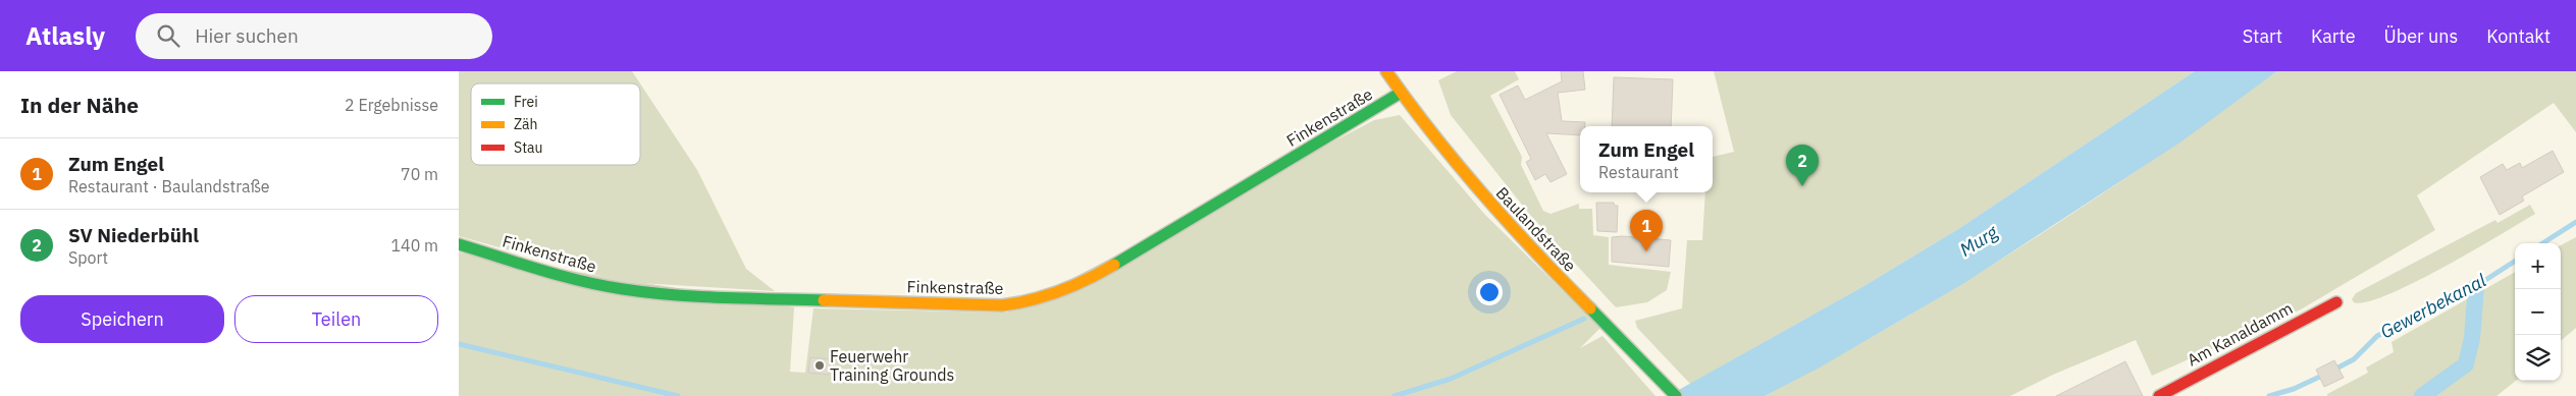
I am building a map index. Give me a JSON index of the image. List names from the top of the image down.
{
  "streets": {
    "street": ["Finkenstraße", "Baulandstraße", "Am Kanaldamm"]
  },
  "crossings": [
    ["Finkenstraße", "Baulandstraße"]
  ],
  "water": ["Murg", "Gewerbekanal"],
  "places": ["Feuerwehr Training Grounds"],
  "legend": ["Frei", "Zäh", "Stau"],
  "page": {
    "header": "Atlasly",
    "search": "Hier suchen",
    "nav": [
      "Start",
      "Karte",
      "Über uns",
      "Kontakt"
    ],
    "heading": ["In der Nähe", "2 Ergebnisse"],
    "popup": ["Zum Engel", "Restaurant"],
    "list": [
      {
        "mark": "1",
        "name": "Zum Engel",
        "note": "Restaurant · Baulandstraße",
        "value": "70 m"
      },
      {
        "mark": "2",
        "name": "SV Niederbühl",
        "note": "Sport",
        "value": "140 m"
      }
    ],
    "pins": ["2", "1"],
    "map_buttons": ["+", "−"],
    "buttons": ["Speichern", "Teilen"]
  }
}
